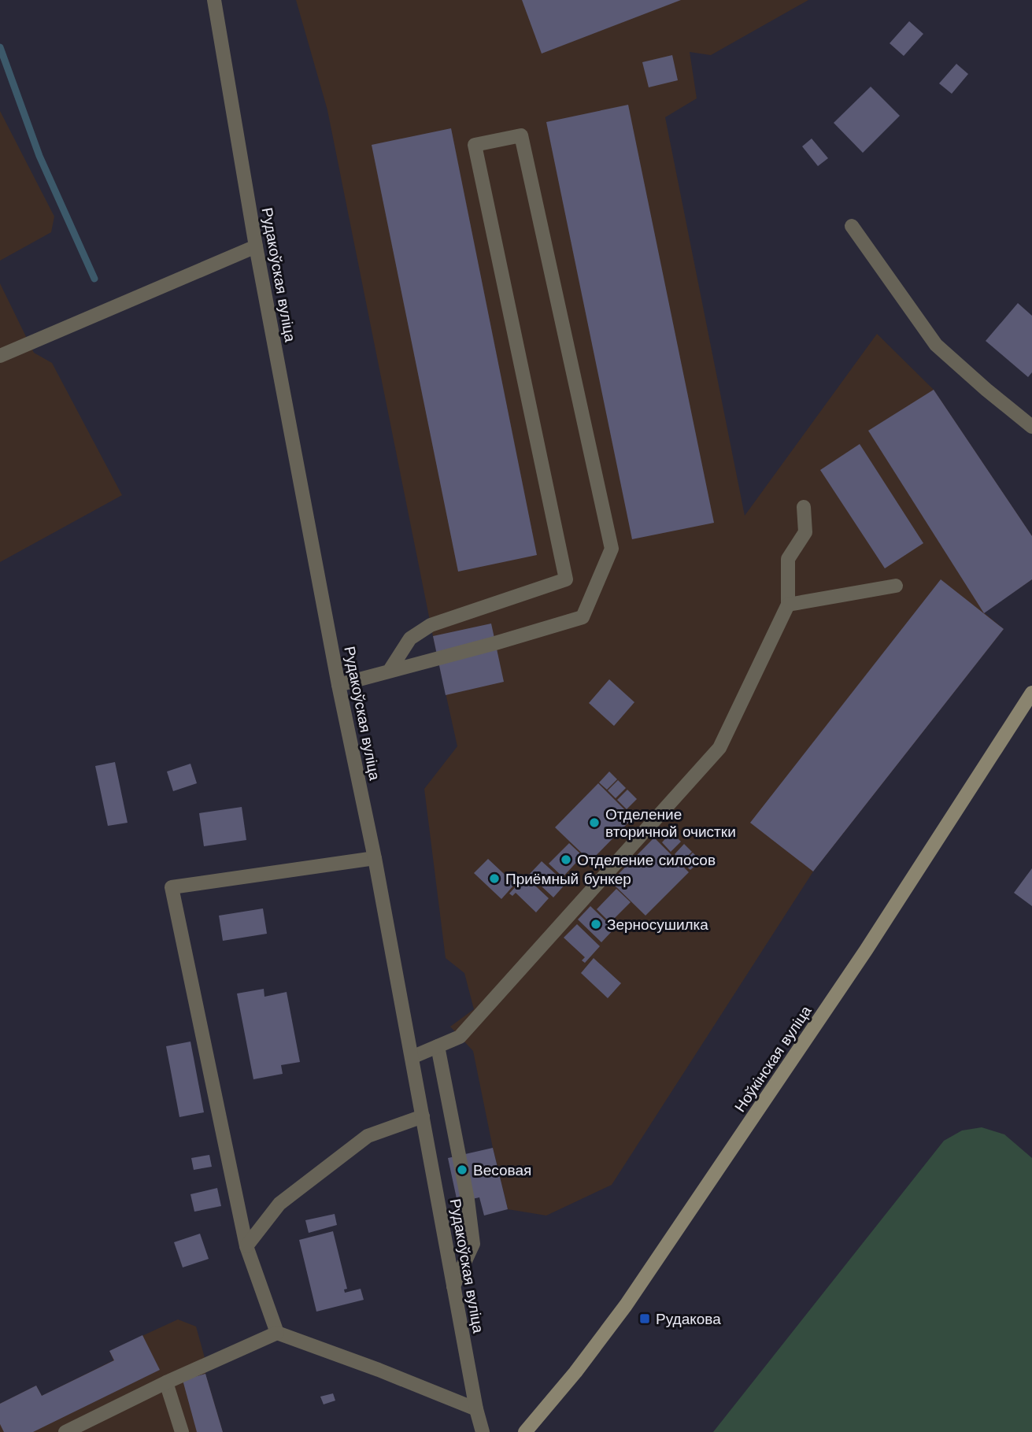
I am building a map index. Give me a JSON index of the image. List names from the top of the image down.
{
  "streets": {
    "main road": ["Ноўкінская вуліца"],
    "street": ["Рудакоўская вуліца"]
  },
  "places": {
    "other": [
      "Отделение вторичной очистки",
      "Отделение силосов",
      "Приёмный бункер",
      "Зерносушилка",
      "Весовая"
    ],
    "transit": ["Рудакова"]
  }
}
